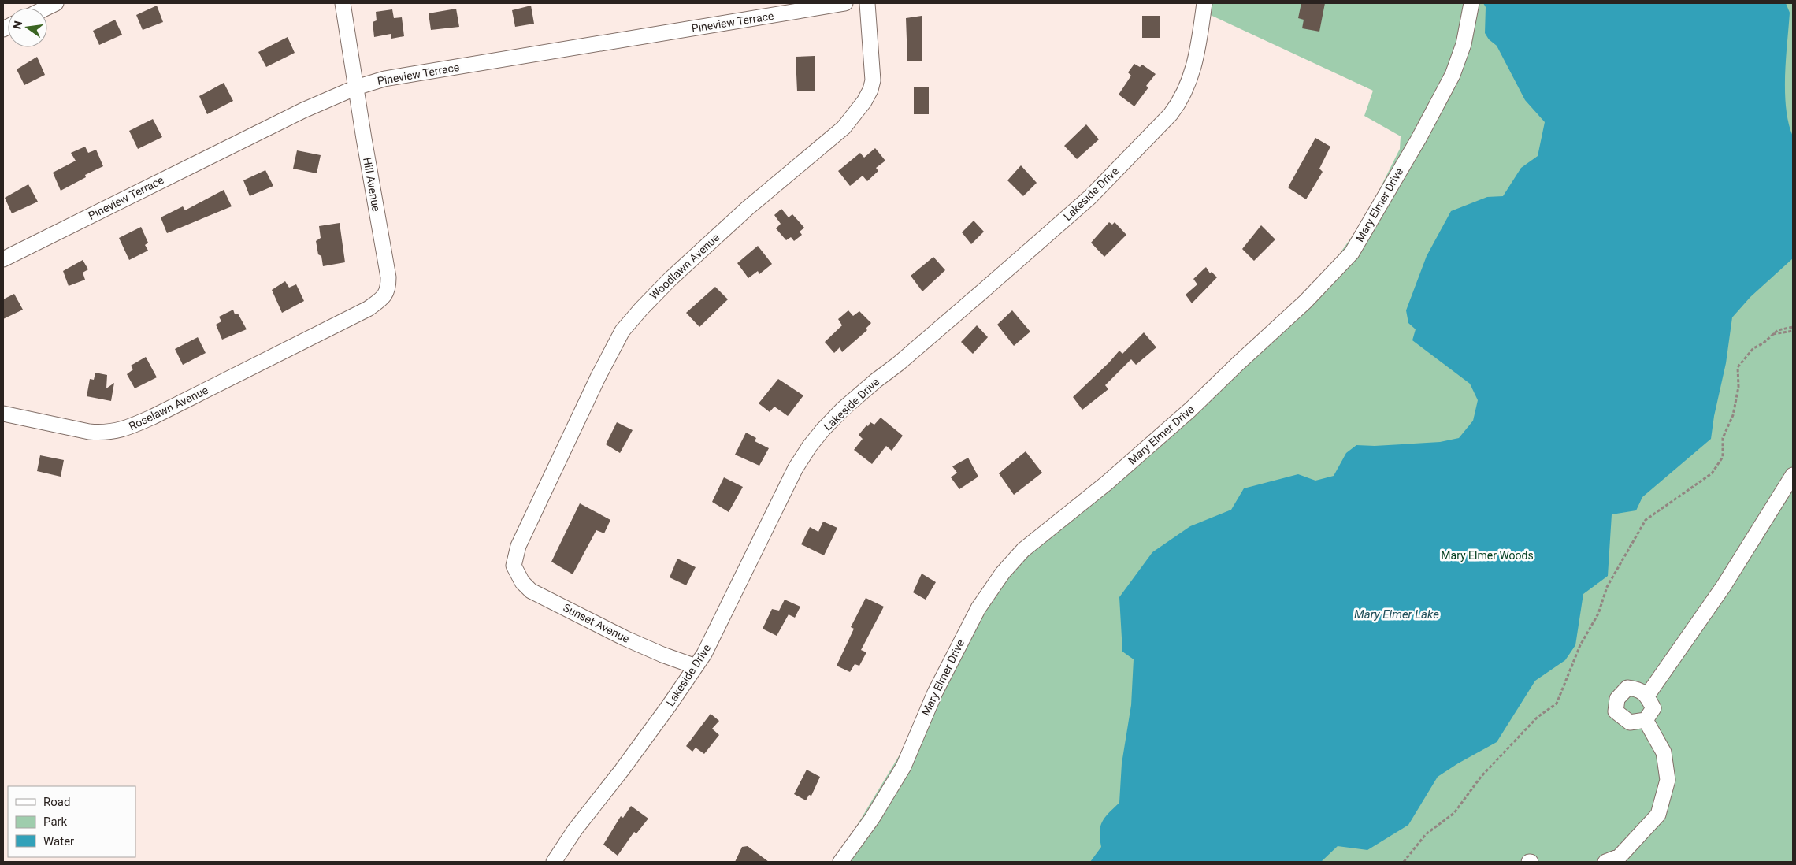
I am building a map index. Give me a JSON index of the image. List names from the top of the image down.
{
  "streets": {
    "street": [
      "Pineview Terrace",
      "Hill Avenue",
      "Lakeside Drive",
      "Mary Elmer Drive",
      "Woodlawn Avenue",
      "Roselawn Avenue",
      "Sunset Avenue"
    ]
  },
  "crossings": [
    ["Pineview Terrace", "Hill Avenue"],
    ["Hill Avenue", "Roselawn Avenue"],
    ["Lakeside Drive", "Sunset Avenue"],
    ["Woodlawn Avenue", "Sunset Avenue"]
  ],
  "water": ["Mary Elmer Lake"],
  "parks": ["Mary Elmer Woods"],
  "legend": ["Road", "Park", "Water"],
  "north": "left"
}
